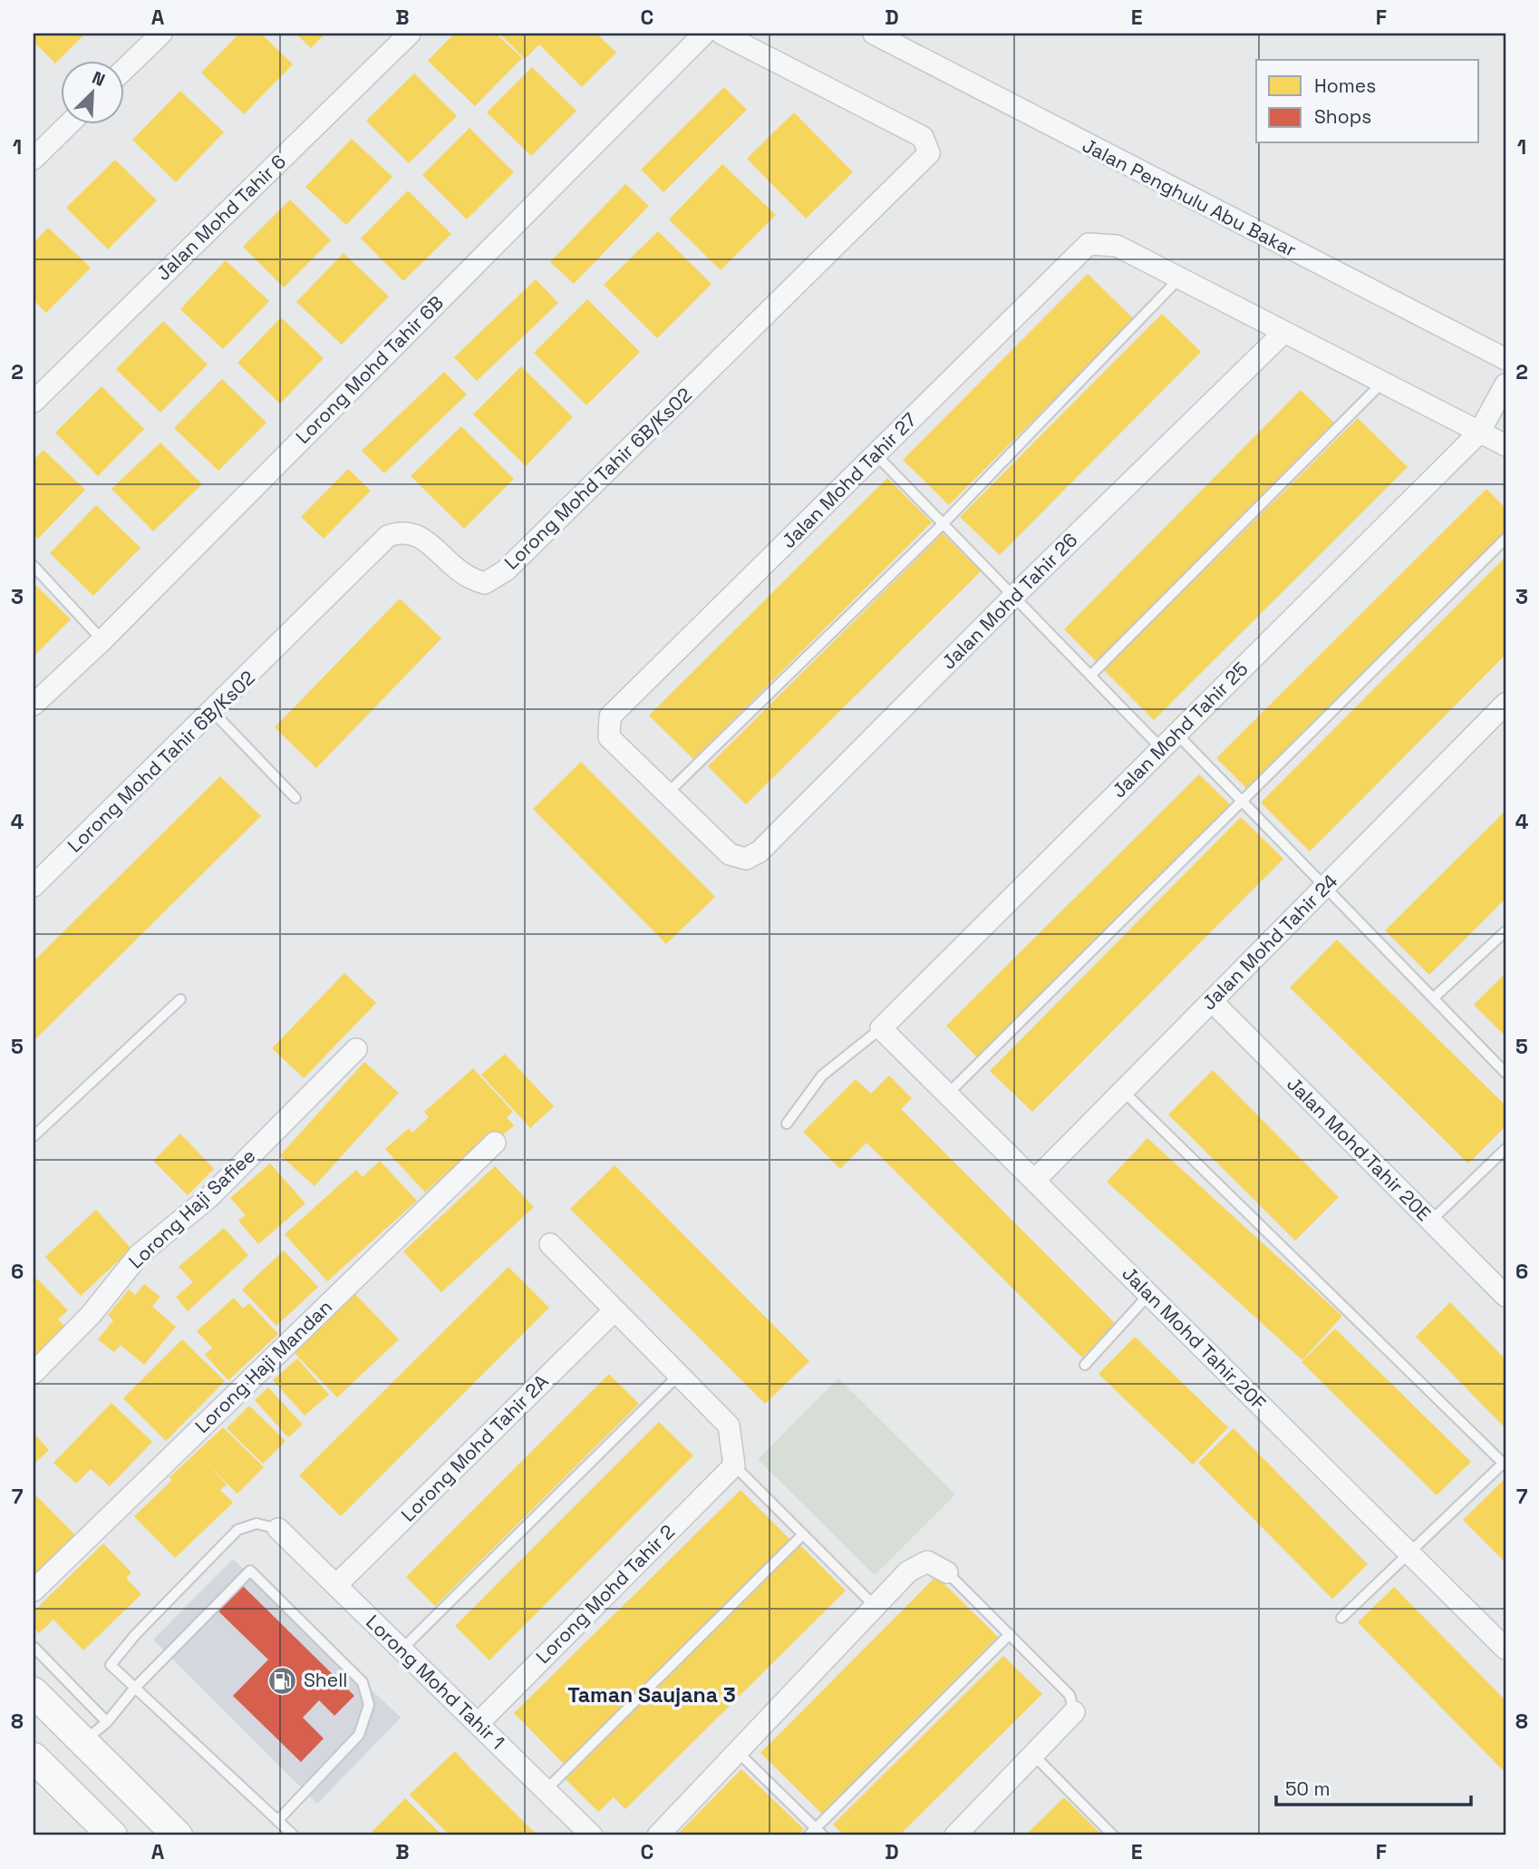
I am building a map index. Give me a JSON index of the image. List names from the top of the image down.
{
  "streets": {
    "street": [
      "Jalan Penghulu Abu Bakar",
      "Jalan Mohd Tahir 6",
      "Lorong Mohd Tahir 6B",
      "Lorong Mohd Tahir 6B/Ks02",
      "Jalan Mohd Tahir 27",
      "Jalan Mohd Tahir 26",
      "Jalan Mohd Tahir 25",
      "Jalan Mohd Tahir 24",
      "Jalan Mohd Tahir 20E",
      "Lorong Haji Safiee",
      "Jalan Mohd Tahir 20F",
      "Lorong Haji Mandan",
      "Lorong Mohd Tahir 2A",
      "Lorong Mohd Tahir 2",
      "Lorong Mohd Tahir 1"
    ]
  },
  "crossings": [
    ["Jalan Mohd Tahir 27", "Jalan Mohd Tahir 26"],
    ["Jalan Mohd Tahir 25", "Jalan Mohd Tahir 20F"],
    ["Jalan Mohd Tahir 24", "Jalan Mohd Tahir 20E"],
    ["Jalan Mohd Tahir 24", "Jalan Mohd Tahir 20F"],
    ["Lorong Mohd Tahir 2A", "Lorong Mohd Tahir 1"],
    ["Lorong Mohd Tahir 2", "Lorong Mohd Tahir 1"]
  ],
  "districts": ["Taman Saujana 3"],
  "places": {
    "fuel station": ["Shell"]
  },
  "legend": ["Homes", "Shops"],
  "scale_bar": "50 m",
  "north": "top right",
  "grid": {
    "columns": [
      "A",
      "B",
      "C",
      "D",
      "E",
      "F"
    ],
    "rows": [
      "1",
      "2",
      "3",
      "4",
      "5",
      "6",
      "7",
      "8"
    ]
  }
}
